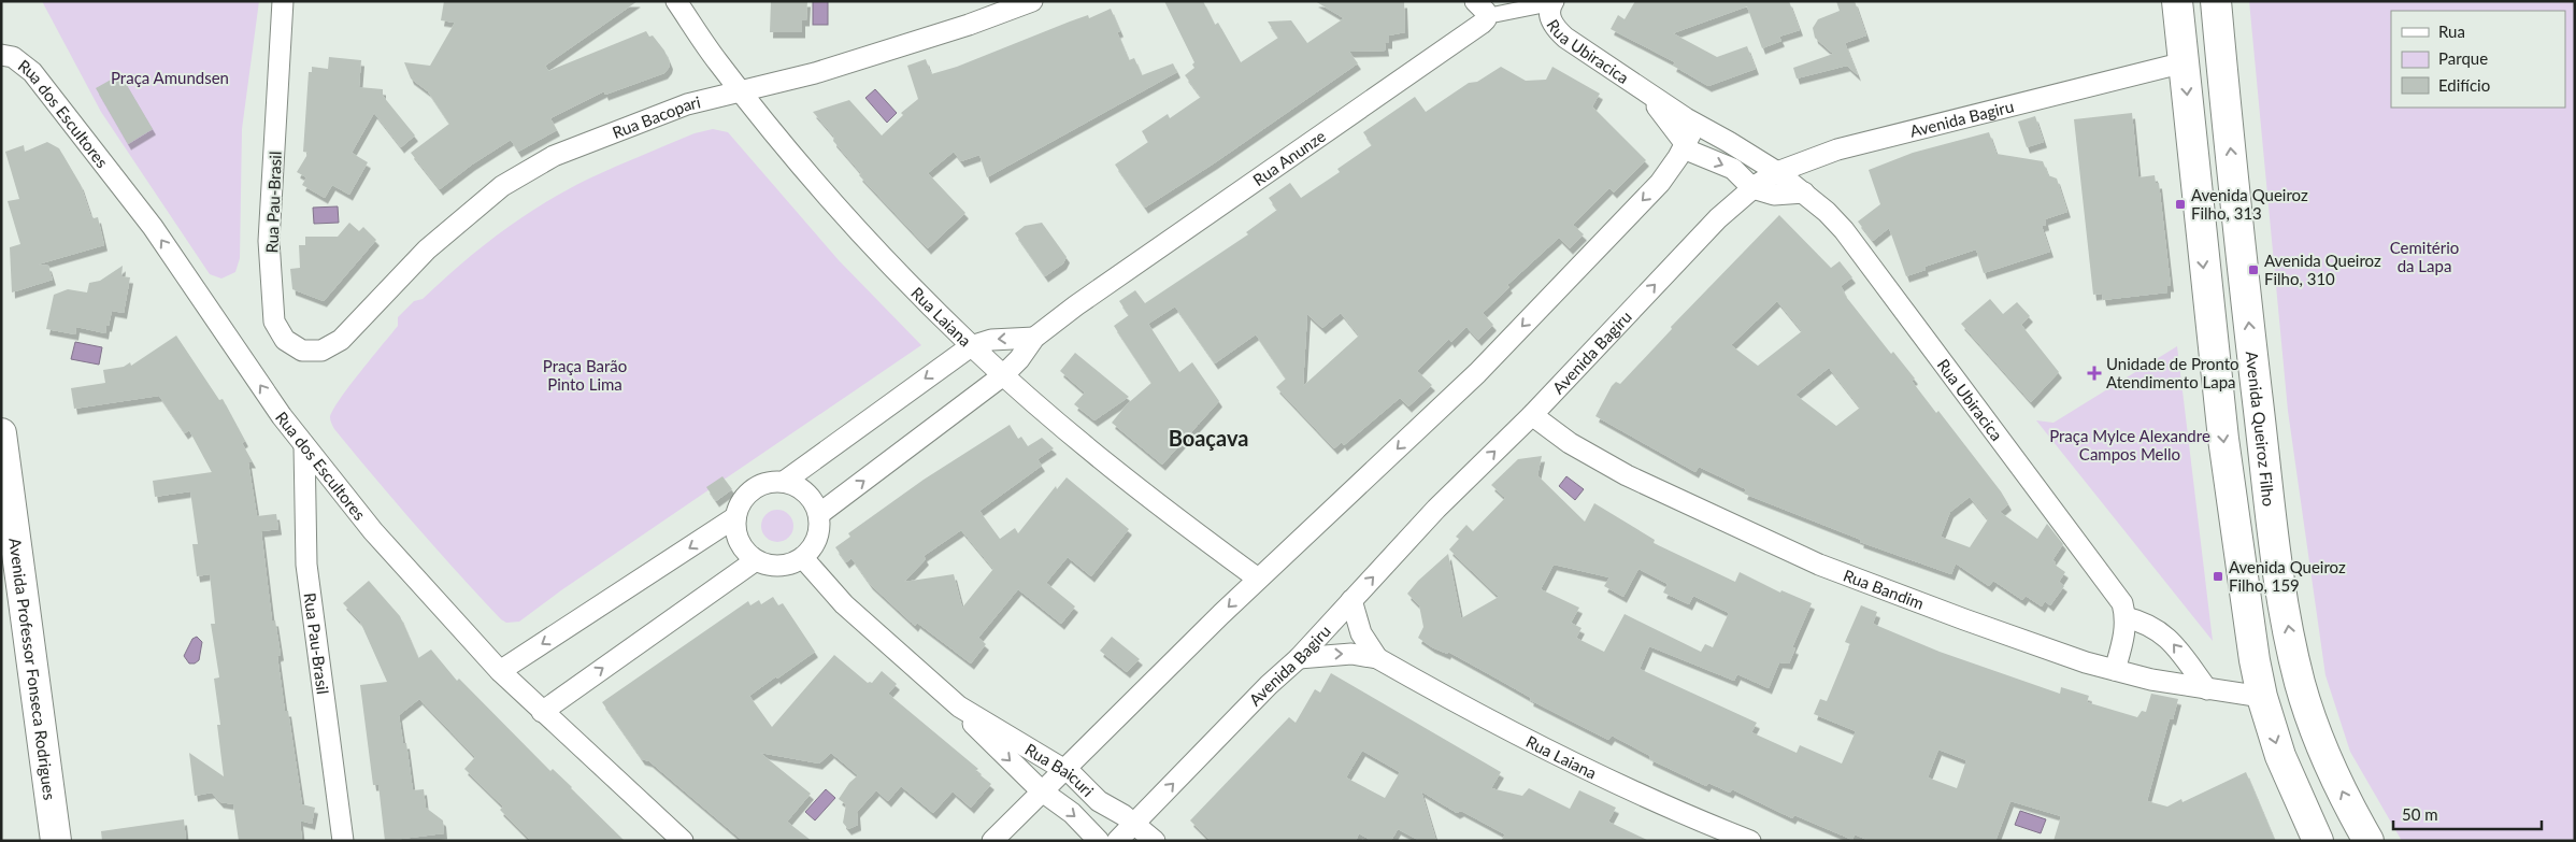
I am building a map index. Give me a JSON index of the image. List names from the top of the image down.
{
  "streets": {
    "main road": ["Avenida Queiroz Filho", "Avenida Professor Fonseca Rodrigues"],
    "street": [
      "Rua Ubiracica",
      "Rua dos Escultores",
      "Rua Bacopari",
      "Avenida Bagiru",
      "Rua Anunze",
      "Rua Pau-Brasil",
      "Rua Laiana",
      "Rua Bandim",
      "Rua Baicuri"
    ]
  },
  "crossings": [
    ["Rua Ubiracica", "Avenida Bagiru"],
    ["Rua Ubiracica", "Rua Anunze"],
    ["Rua dos Escultores", "Rua Pau-Brasil"],
    ["Rua Bacopari", "Rua Pau-Brasil"],
    ["Rua Bacopari", "Rua Laiana"],
    ["Avenida Bagiru", "Rua Laiana"],
    ["Avenida Bagiru", "Rua Bandim"],
    ["Avenida Bagiru", "Rua Baicuri"],
    ["Rua Anunze", "Rua Laiana"]
  ],
  "one_way": ["Rua dos Escultores"],
  "districts": ["Boaçava"],
  "parks": [
    "Praça Amundsen",
    "Cemitério da Lapa",
    "Praça Barão Pinto Lima",
    "Praça Mylce Alexandre Campos Mello"
  ],
  "places": {
    "transit": ["Avenida Queiroz Filho, 313", "Avenida Queiroz Filho, 310", "Avenida Queiroz Filho, 159"],
    "health": ["Unidade de Pronto Atendimento Lapa"]
  },
  "legend": ["Rua", "Parque", "Edifício"],
  "scale_bar": "50 m"
}
